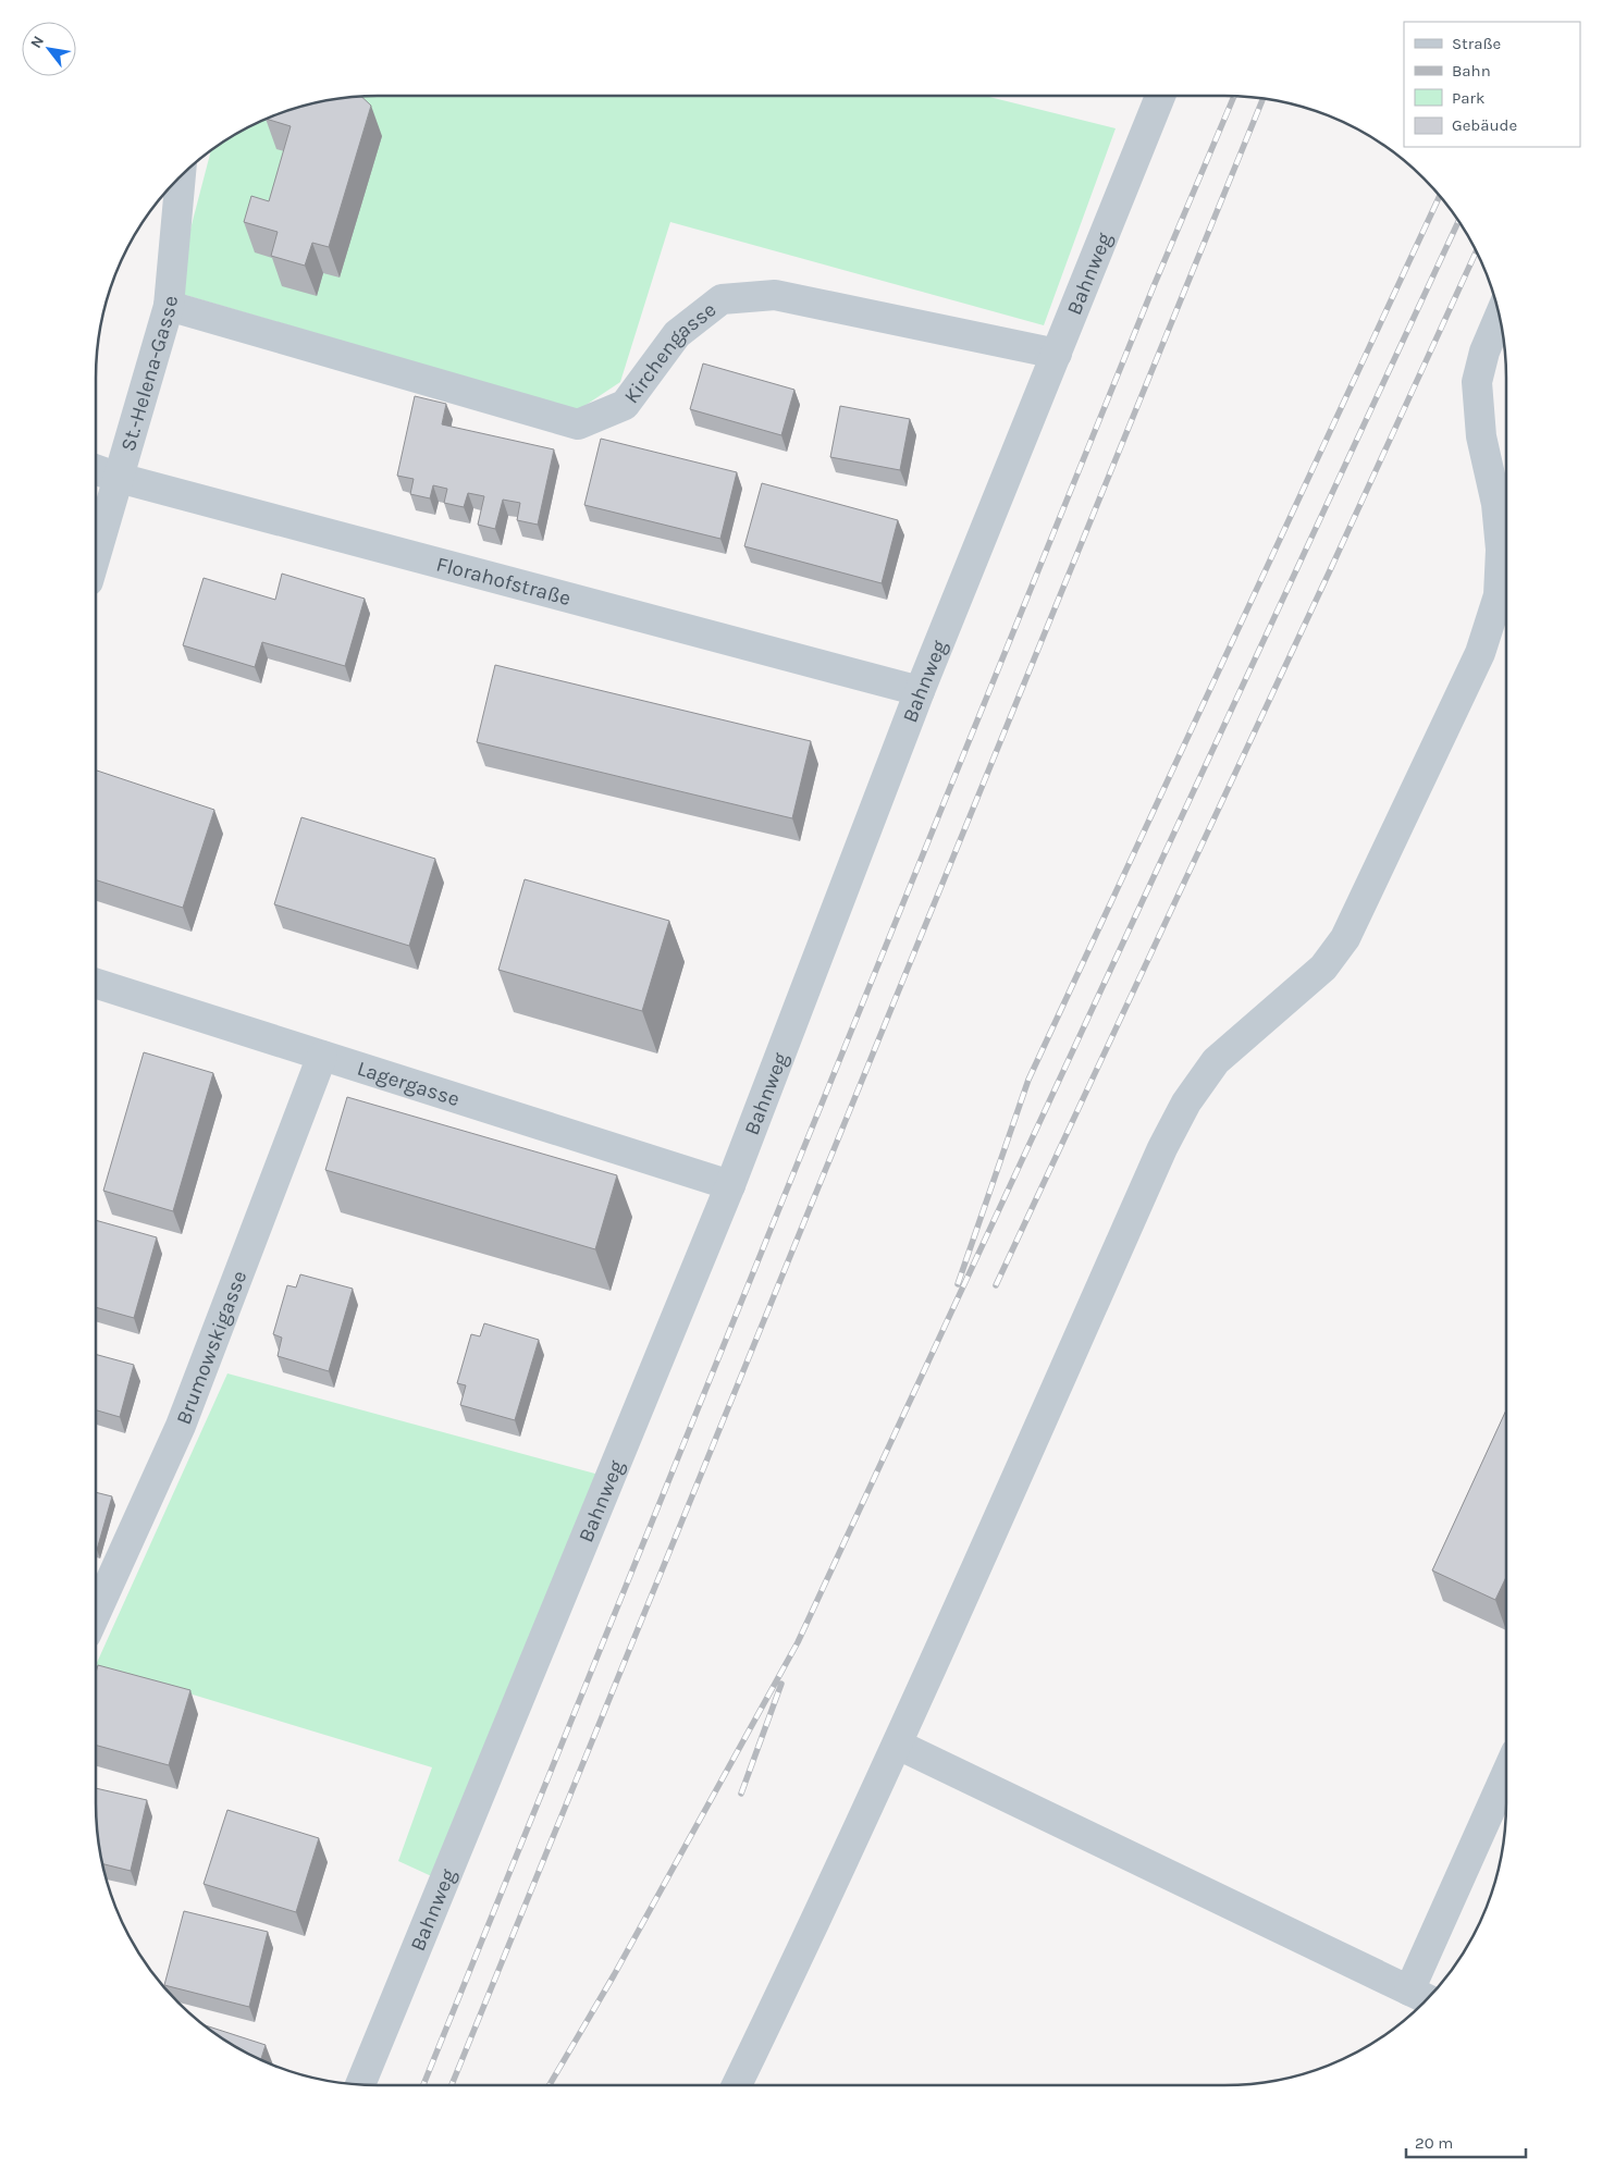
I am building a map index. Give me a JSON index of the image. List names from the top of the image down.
{
  "streets": {
    "street": [
      "Bahnweg",
      "Kirchengasse",
      "St.-Helena-Gasse",
      "Florahofstraße",
      "Lagergasse",
      "Brumowskigasse"
    ]
  },
  "crossings": [
    ["Bahnweg", "Kirchengasse"],
    ["Bahnweg", "Florahofstraße"],
    ["Bahnweg", "Lagergasse"],
    ["Kirchengasse", "St.-Helena-Gasse"],
    ["St.-Helena-Gasse", "Florahofstraße"],
    ["Lagergasse", "Brumowskigasse"]
  ],
  "legend": [
    "Straße",
    "Bahn",
    "Park",
    "Gebäude"
  ],
  "scale_bar": "20 m",
  "north": "top left"
}
